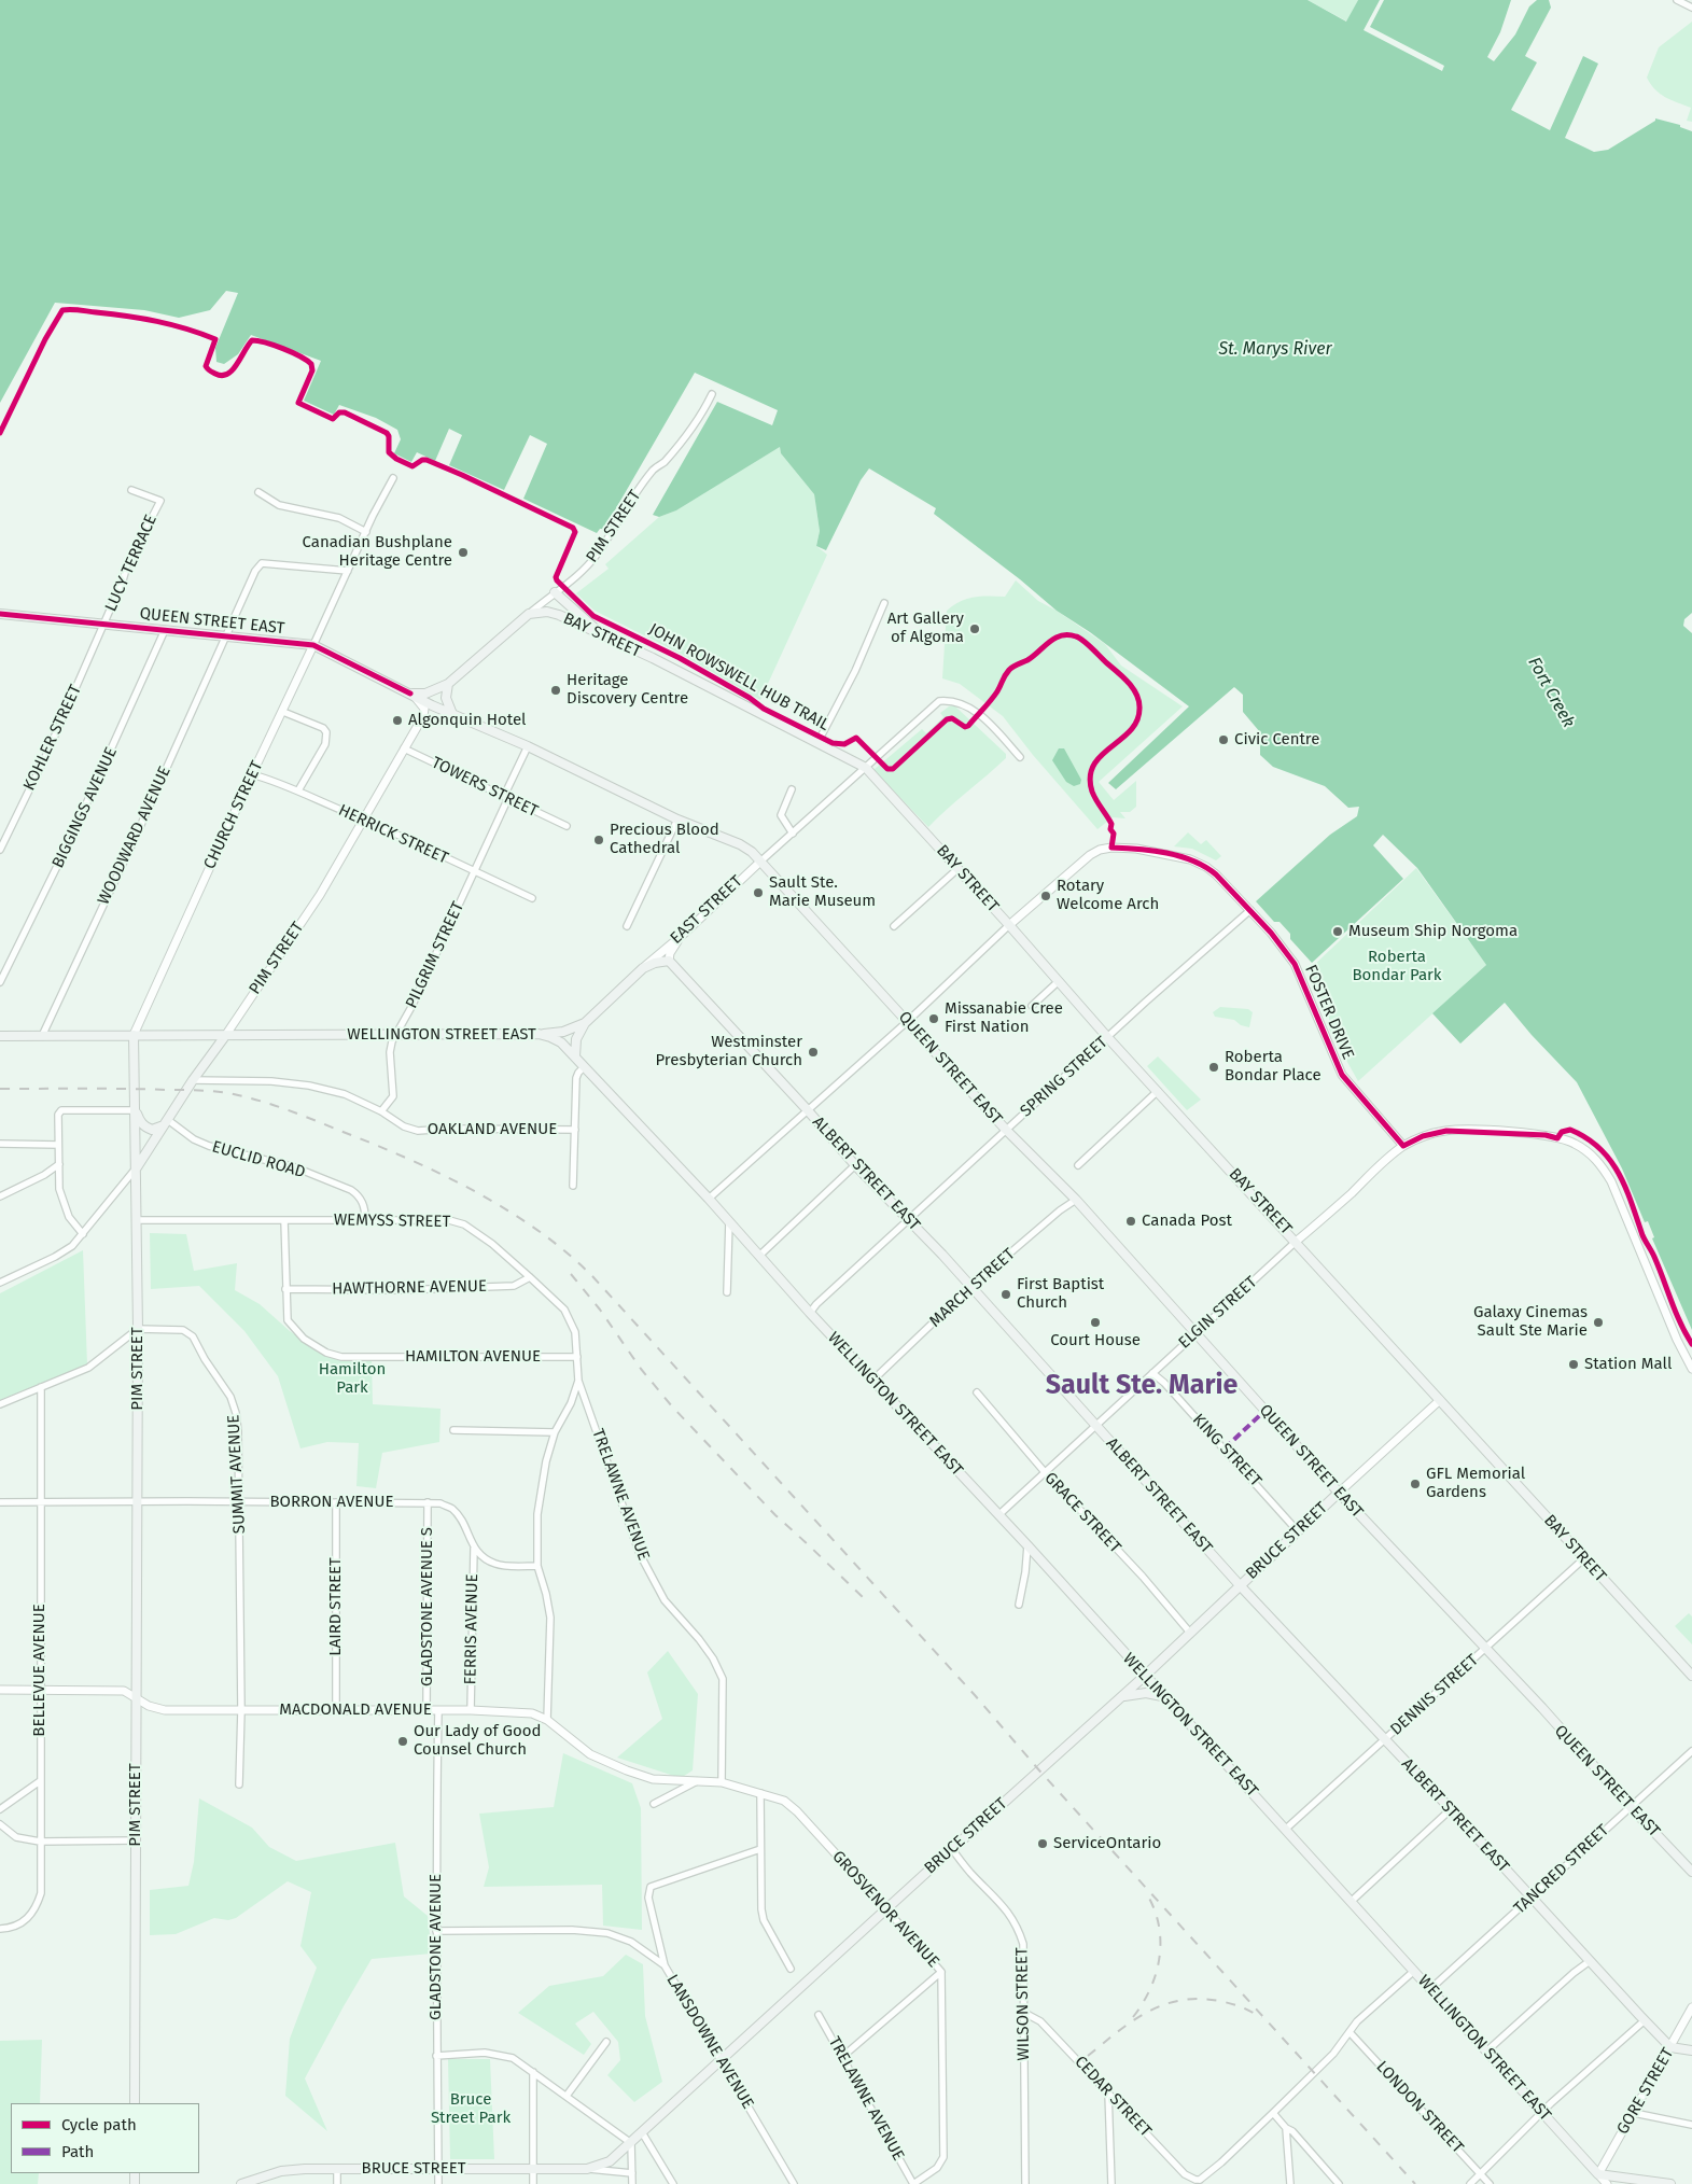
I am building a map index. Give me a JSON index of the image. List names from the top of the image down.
{
  "streets": {
    "main road": [
      "PIM STREET",
      "QUEEN STREET EAST",
      "BAY STREET",
      "CHURCH STREET",
      "EAST STREET",
      "WELLINGTON STREET EAST",
      "ALBERT STREET EAST",
      "BRUCE STREET"
    ],
    "street": [
      "LUCY TERRACE",
      "KOHLER STREET",
      "TOWERS STREET",
      "BIGGINGS AVENUE",
      "HERRICK STREET",
      "WOODWARD AVENUE",
      "PILGRIM STREET",
      "FOSTER DRIVE",
      "SPRING STREET",
      "OAKLAND AVENUE",
      "EUCLID ROAD",
      "WEMYSS STREET",
      "HAWTHORNE AVENUE",
      "MARCH STREET",
      "ELGIN STREET",
      "HAMILTON AVENUE",
      "KING STREET",
      "SUMMIT AVENUE",
      "TRELAWNE AVENUE",
      "BORRON AVENUE",
      "GRACE STREET",
      "LAIRD STREET",
      "GLADSTONE AVENUE S",
      "FERRIS AVENUE",
      "BELLEVUE AVENUE",
      "DENNIS STREET",
      "MACDONALD AVENUE",
      "TANCRED STREET",
      "GROSVENOR AVENUE",
      "GLADSTONE AVENUE",
      "WILSON STREET",
      "LANSDOWNE AVENUE",
      "GORE STREET",
      "CEDAR STREET",
      "LONDON STREET"
    ],
    "cycle path": ["JOHN ROWSWELL HUB TRAIL"]
  },
  "crossings": [
    ["PIM STREET", "QUEEN STREET EAST"],
    ["PIM STREET", "BAY STREET"],
    ["PIM STREET", "TOWERS STREET"],
    ["PIM STREET", "CHURCH STREET"],
    ["PIM STREET", "HERRICK STREET"],
    ["PIM STREET", "WELLINGTON STREET EAST"],
    ["PIM STREET", "OAKLAND AVENUE"],
    ["PIM STREET", "EUCLID ROAD"],
    ["PIM STREET", "WEMYSS STREET"],
    ["PIM STREET", "SUMMIT AVENUE"],
    ["PIM STREET", "BORRON AVENUE"],
    ["PIM STREET", "MACDONALD AVENUE"],
    ["LUCY TERRACE", "QUEEN STREET EAST"],
    ["LUCY TERRACE", "KOHLER STREET"],
    ["QUEEN STREET EAST", "KOHLER STREET"],
    ["QUEEN STREET EAST", "BIGGINGS AVENUE"],
    ["QUEEN STREET EAST", "CHURCH STREET"],
    ["QUEEN STREET EAST", "WOODWARD AVENUE"],
    ["QUEEN STREET EAST", "EAST STREET"],
    ["QUEEN STREET EAST", "PILGRIM STREET"],
    ["QUEEN STREET EAST", "SPRING STREET"],
    ["QUEEN STREET EAST", "MARCH STREET"],
    ["QUEEN STREET EAST", "ELGIN STREET"],
    ["QUEEN STREET EAST", "BRUCE STREET"],
    ["QUEEN STREET EAST", "DENNIS STREET"],
    ["QUEEN STREET EAST", "TANCRED STREET"],
    ["BAY STREET", "EAST STREET"],
    ["BAY STREET", "FOSTER DRIVE"],
    ["BAY STREET", "SPRING STREET"],
    ["BAY STREET", "ELGIN STREET"],
    ["BAY STREET", "DENNIS STREET"],
    ["TOWERS STREET", "PILGRIM STREET"],
    ["CHURCH STREET", "HERRICK STREET"],
    ["CHURCH STREET", "WOODWARD AVENUE"],
    ["CHURCH STREET", "WELLINGTON STREET EAST"],
    ["HERRICK STREET", "PILGRIM STREET"],
    ["WOODWARD AVENUE", "WELLINGTON STREET EAST"],
    ["EAST STREET", "WELLINGTON STREET EAST"],
    ["PILGRIM STREET", "WELLINGTON STREET EAST"],
    ["PILGRIM STREET", "OAKLAND AVENUE"],
    ["FOSTER DRIVE", "SPRING STREET"],
    ["WELLINGTON STREET EAST", "SPRING STREET"],
    ["WELLINGTON STREET EAST", "MARCH STREET"],
    ["WELLINGTON STREET EAST", "ELGIN STREET"],
    ["WELLINGTON STREET EAST", "BRUCE STREET"],
    ["WELLINGTON STREET EAST", "DENNIS STREET"],
    ["WELLINGTON STREET EAST", "TANCRED STREET"],
    ["WELLINGTON STREET EAST", "GORE STREET"],
    ["SPRING STREET", "ALBERT STREET EAST"],
    ["EUCLID ROAD", "WEMYSS STREET"],
    ["ALBERT STREET EAST", "MARCH STREET"],
    ["ALBERT STREET EAST", "ELGIN STREET"],
    ["ALBERT STREET EAST", "BRUCE STREET"],
    ["ALBERT STREET EAST", "DENNIS STREET"],
    ["ALBERT STREET EAST", "TANCRED STREET"],
    ["ALBERT STREET EAST", "GORE STREET"],
    ["WEMYSS STREET", "HAWTHORNE AVENUE"],
    ["WEMYSS STREET", "HAMILTON AVENUE"],
    ["WEMYSS STREET", "TRELAWNE AVENUE"],
    ["HAWTHORNE AVENUE", "HAMILTON AVENUE"],
    ["ELGIN STREET", "KING STREET"],
    ["ELGIN STREET", "GRACE STREET"],
    ["KING STREET", "BRUCE STREET"],
    ["SUMMIT AVENUE", "BORRON AVENUE"],
    ["SUMMIT AVENUE", "MACDONALD AVENUE"],
    ["TRELAWNE AVENUE", "MACDONALD AVENUE"],
    ["TRELAWNE AVENUE", "GROSVENOR AVENUE"],
    ["BORRON AVENUE", "LAIRD STREET"],
    ["BORRON AVENUE", "GLADSTONE AVENUE S"],
    ["BORRON AVENUE", "FERRIS AVENUE"],
    ["BORRON AVENUE", "BELLEVUE AVENUE"],
    ["GRACE STREET", "BRUCE STREET"],
    ["BRUCE STREET", "GROSVENOR AVENUE"],
    ["BRUCE STREET", "GLADSTONE AVENUE"],
    ["BRUCE STREET", "WILSON STREET"],
    ["BRUCE STREET", "LANSDOWNE AVENUE"],
    ["LAIRD STREET", "MACDONALD AVENUE"],
    ["GLADSTONE AVENUE S", "MACDONALD AVENUE"],
    ["FERRIS AVENUE", "MACDONALD AVENUE"],
    ["BELLEVUE AVENUE", "MACDONALD AVENUE"],
    ["MACDONALD AVENUE", "GROSVENOR AVENUE"],
    ["MACDONALD AVENUE", "GLADSTONE AVENUE"],
    ["GLADSTONE AVENUE", "LANSDOWNE AVENUE"],
    ["WILSON STREET", "CEDAR STREET"]
  ],
  "districts": ["Sault Ste. Marie"],
  "water": ["St. Marys River", "Fort Creek"],
  "parks": ["Roberta Bondar Park", "Hamilton Park", "Bruce Street Park"],
  "places": [
    "Canadian Bushplane Heritage Centre",
    "Art Gallery of Algoma",
    "Heritage Discovery Centre",
    "Algonquin Hotel",
    "Civic Centre",
    "Precious Blood Cathedral",
    "Sault Ste. Marie Museum",
    "Rotary Welcome Arch",
    "Museum Ship Norgoma",
    "Missanabie Cree First Nation",
    "Westminster Presbyterian Church",
    "Roberta Bondar Place",
    "Canada Post",
    "First Baptist Church",
    "Court House",
    "Galaxy Cinemas Sault Ste Marie",
    "Station Mall",
    "GFL Memorial Gardens",
    "Our Lady of Good Counsel Church",
    "ServiceOntario"
  ],
  "legend": ["Cycle path", "Path"]
}
